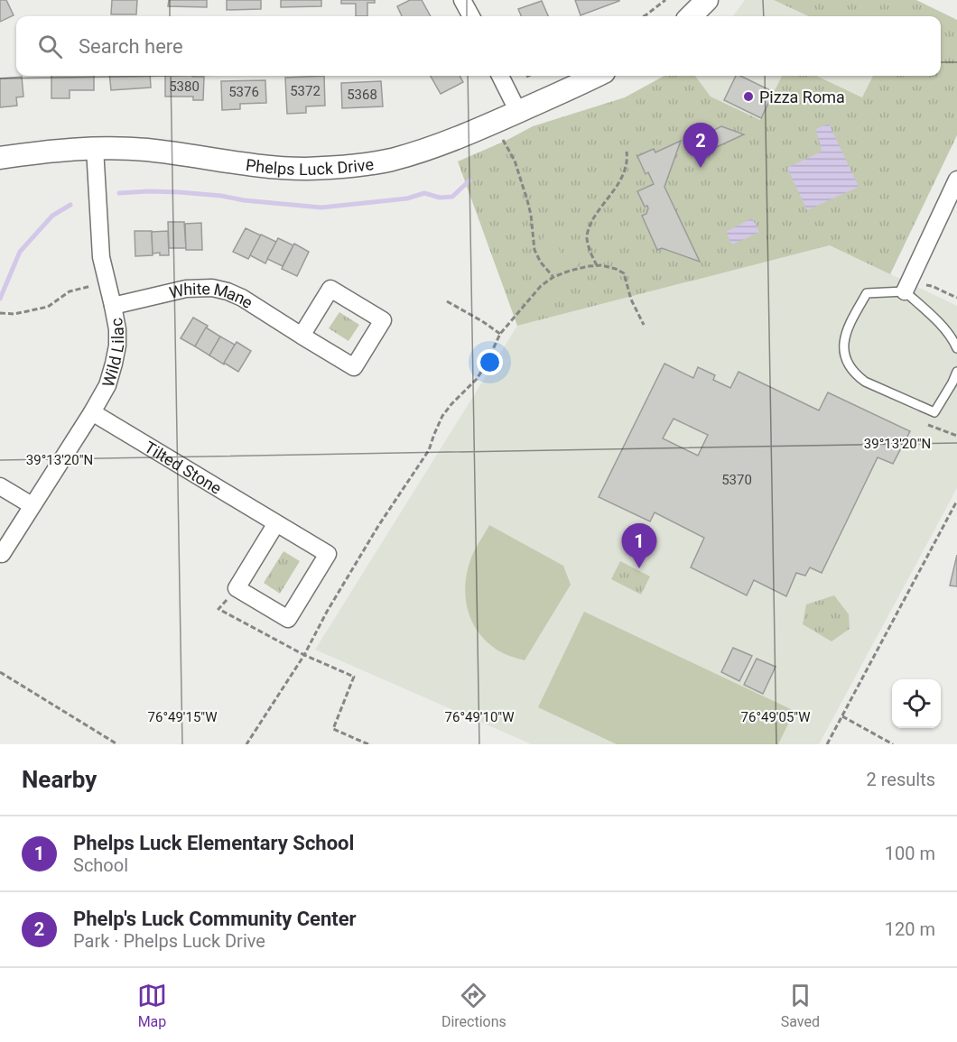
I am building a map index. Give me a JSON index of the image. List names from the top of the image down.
{
  "streets": {
    "street": [
      "Phelps Luck Drive",
      "White Mane",
      "Wild Lilac",
      "Tilted Stone"
    ]
  },
  "crossings": [
    ["Phelps Luck Drive", "Wild Lilac"],
    ["White Mane", "Wild Lilac"],
    ["Wild Lilac", "Tilted Stone"]
  ],
  "places": ["Pizza Roma"],
  "house_numbers": [
    "5380",
    "5372",
    "5376",
    "5368",
    "5370"
  ],
  "page": {
    "search": "Search here",
    "pins": ["2", "1"],
    "heading": ["Nearby", "2 results"],
    "list": [
      {
        "mark": "1",
        "name": "Phelps Luck Elementary School",
        "note": "School",
        "value": "100 m"
      },
      {
        "mark": "2",
        "name": "Phelp's Luck Community Center",
        "note": "Park · Phelps Luck Drive",
        "value": "120 m"
      }
    ],
    "nav": ["Map", "Directions", "Saved"]
  },
  "coordinates": [
    "39°13'20\"N",
    "76°49'15\"W",
    "76°49'10\"W",
    "76°49'05\"W"
  ]
}
